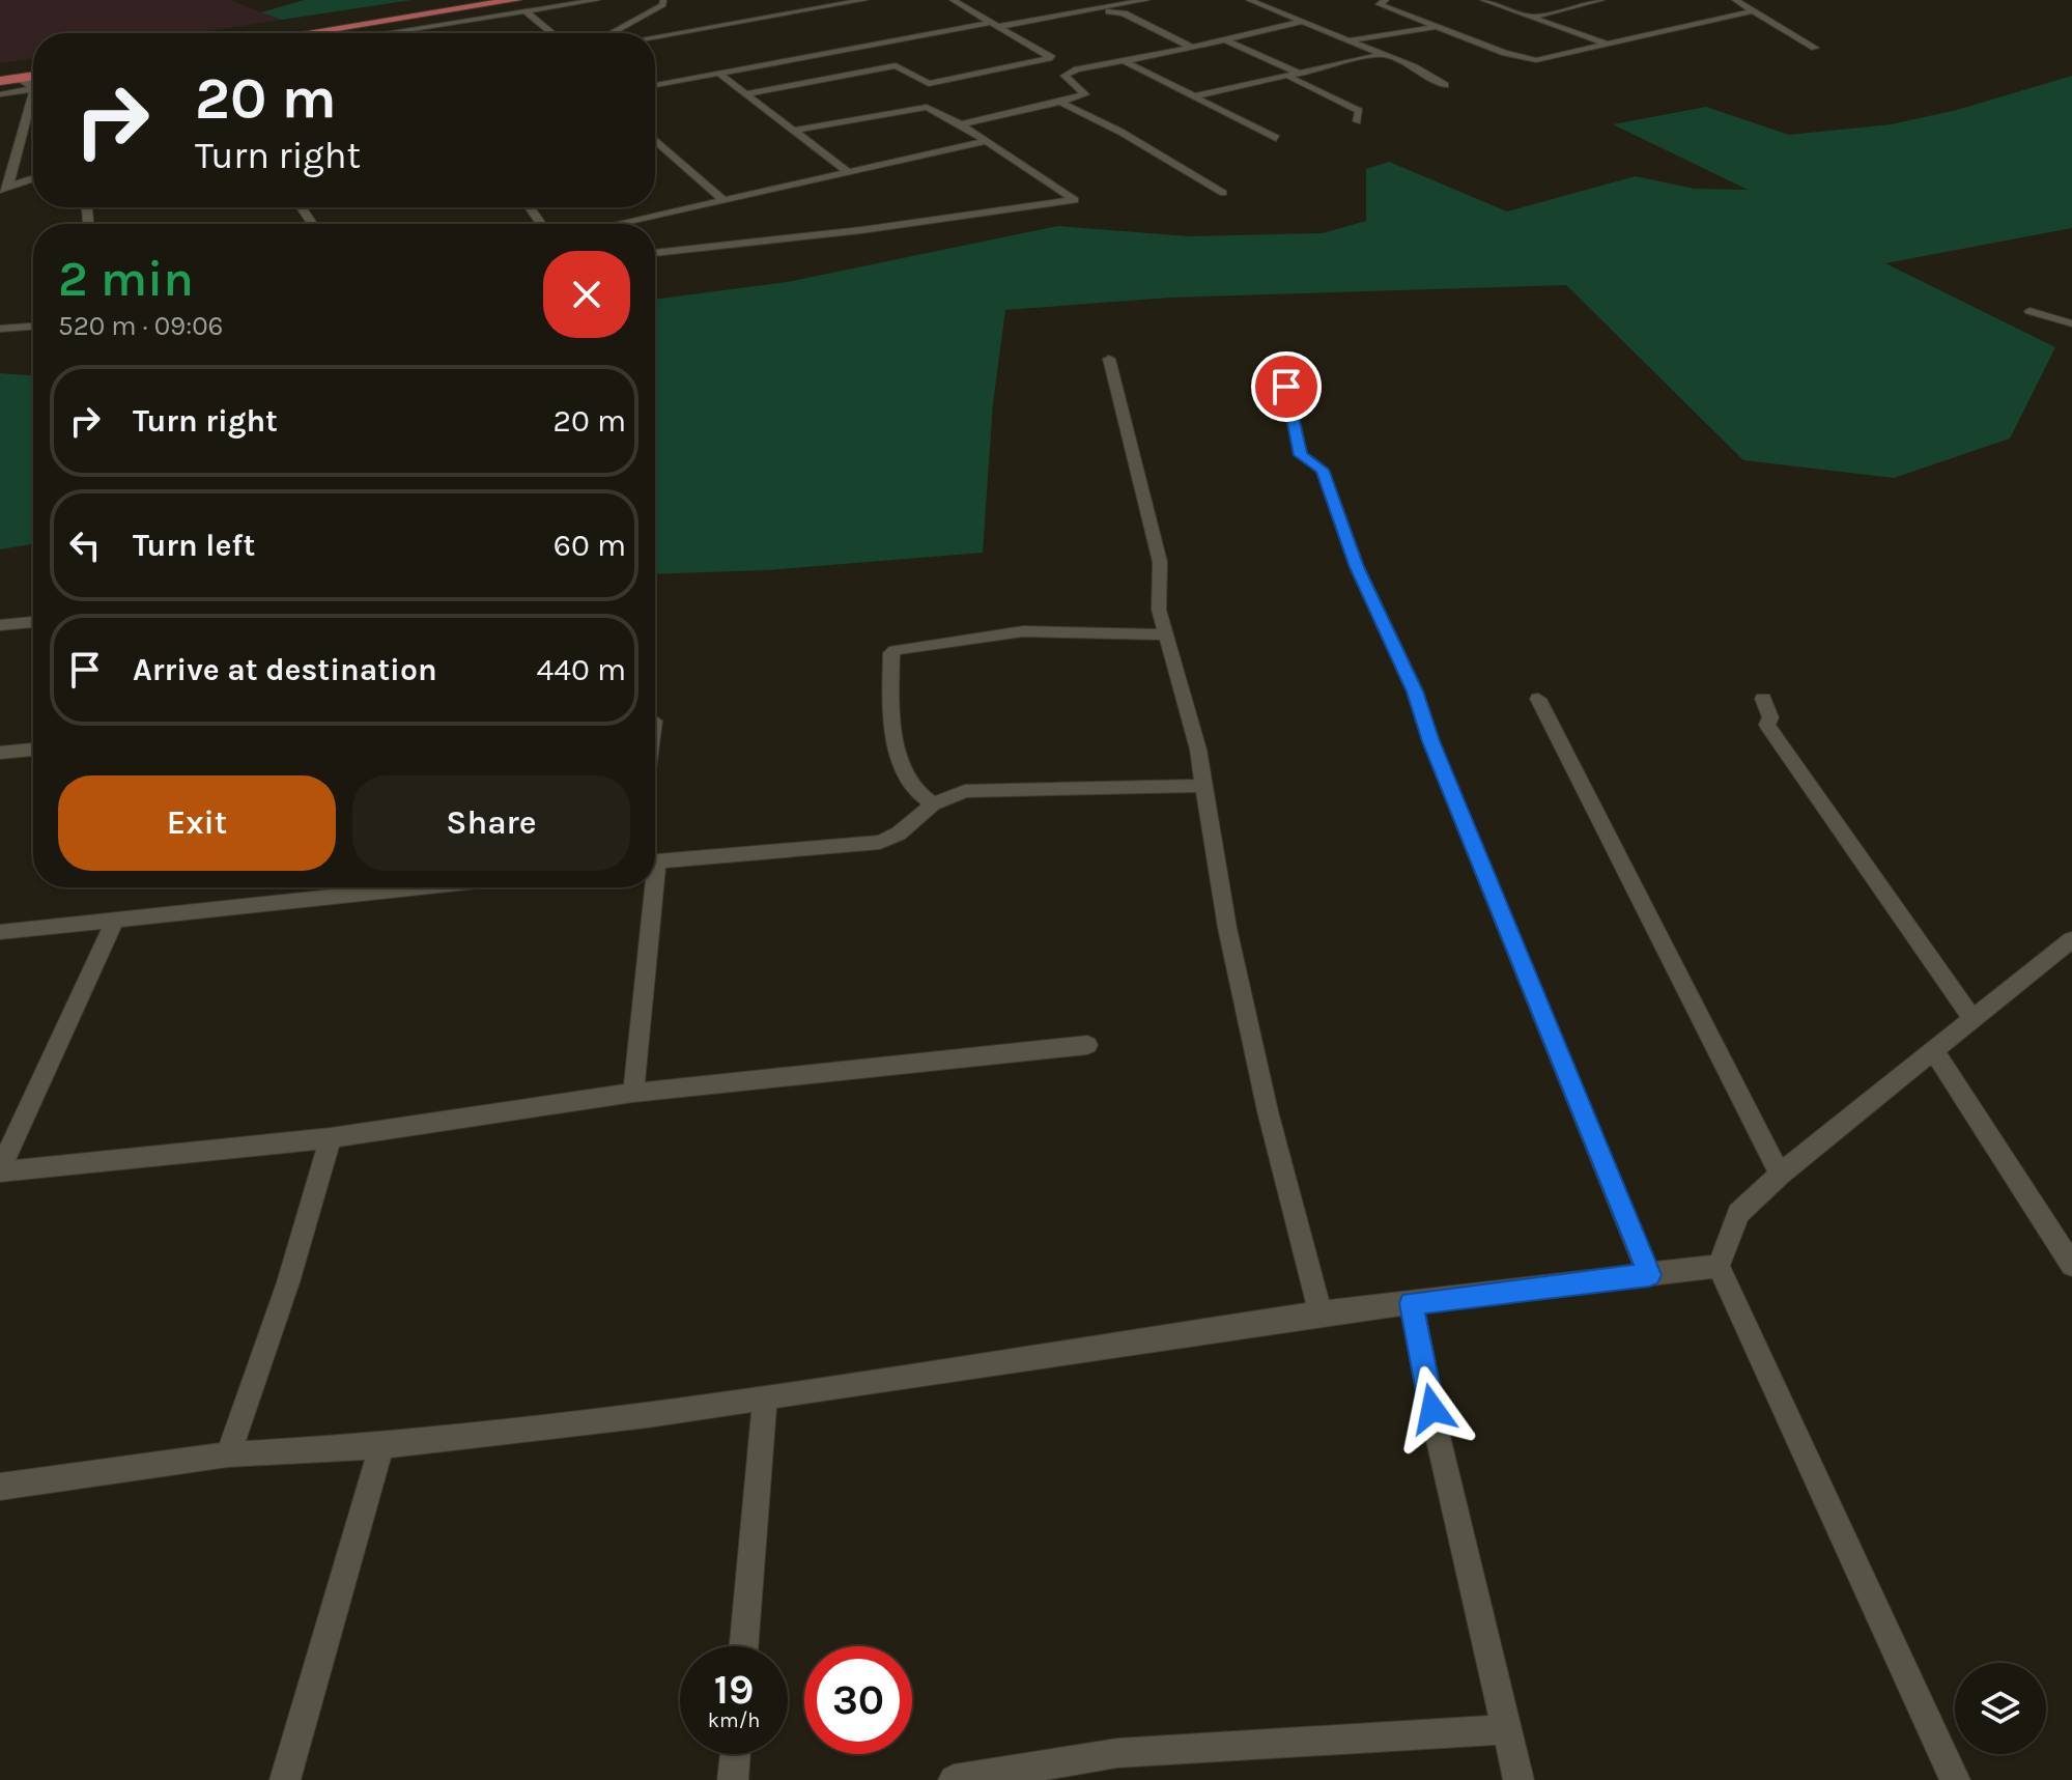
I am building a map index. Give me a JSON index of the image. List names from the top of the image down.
{
  "page": {
    "turn": ["20 m", "Turn right"],
    "heading": ["2 min", "520 m · 09:06"],
    "list": [
      {
        "name": "Turn right",
        "value": "20 m"
      },
      {
        "name": "Turn left",
        "value": "60 m"
      },
      {
        "name": "Arrive at destination",
        "value": "440 m"
      }
    ],
    "buttons": ["Exit", "Share"],
    "speed": "19 km/h",
    "limit": "30"
  }
}
